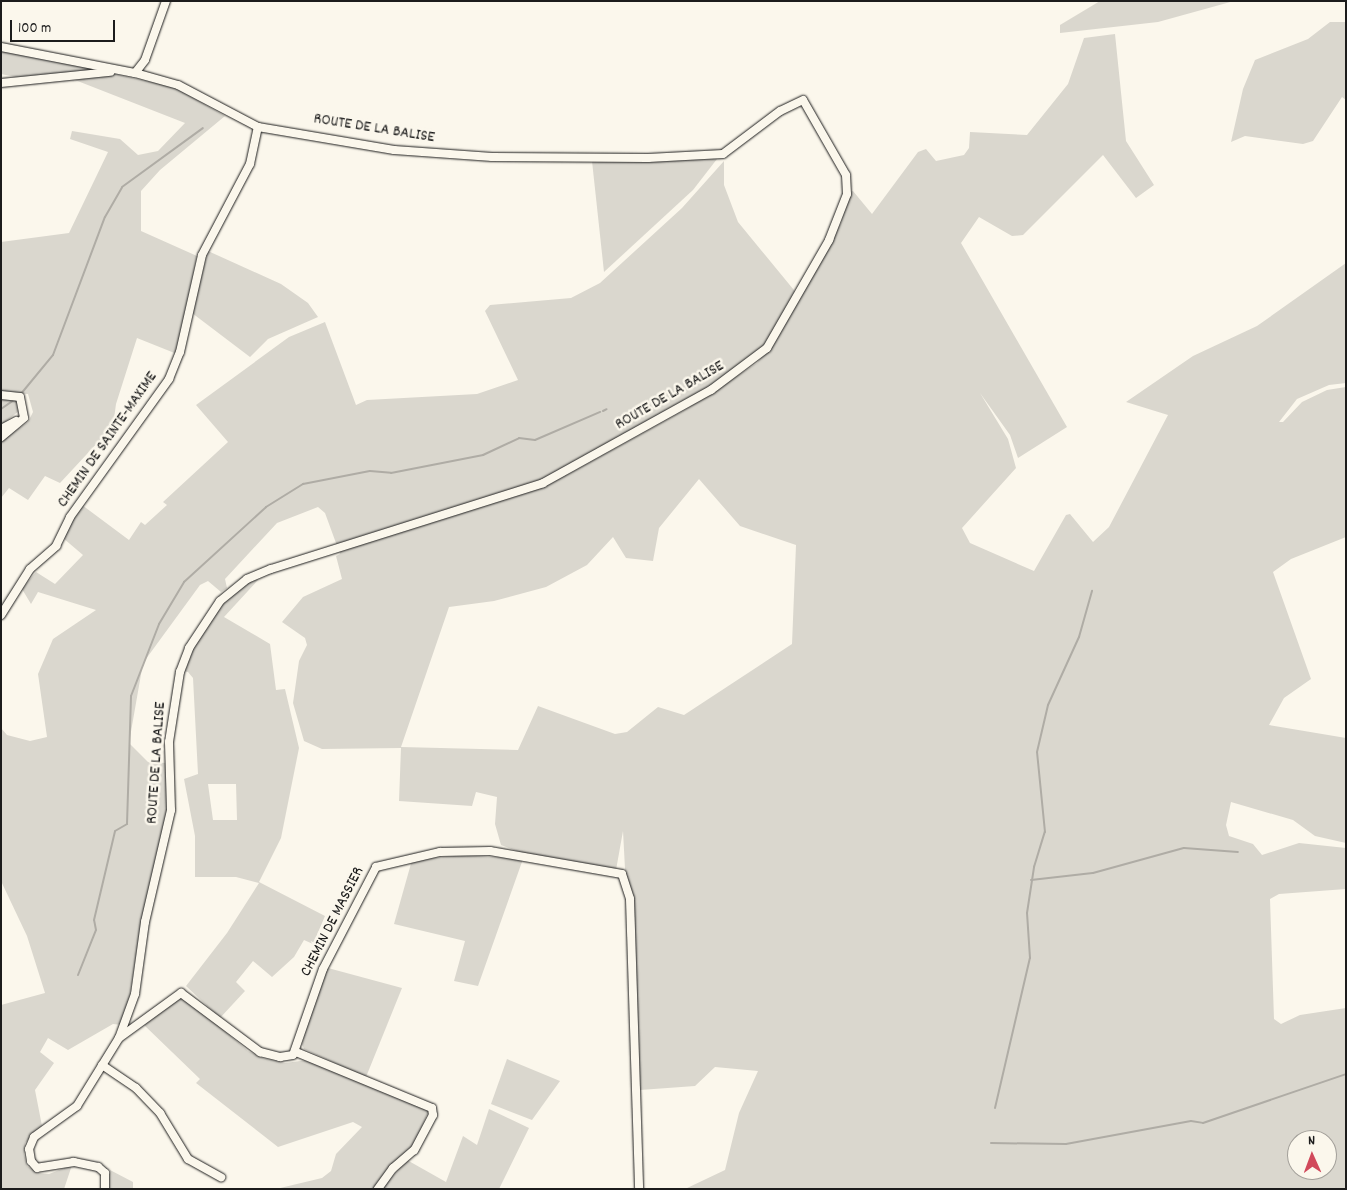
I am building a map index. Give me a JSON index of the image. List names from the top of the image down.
{
  "streets": {
    "street": ["ROUTE DE LA BALISE", "CHEMIN DE SAINTE-MAXIME", "CHEMIN DE MASSIER"]
  },
  "crossings": [
    ["ROUTE DE LA BALISE", "CHEMIN DE SAINTE-MAXIME"]
  ],
  "scale_bar": "100 m",
  "north": "top"
}
